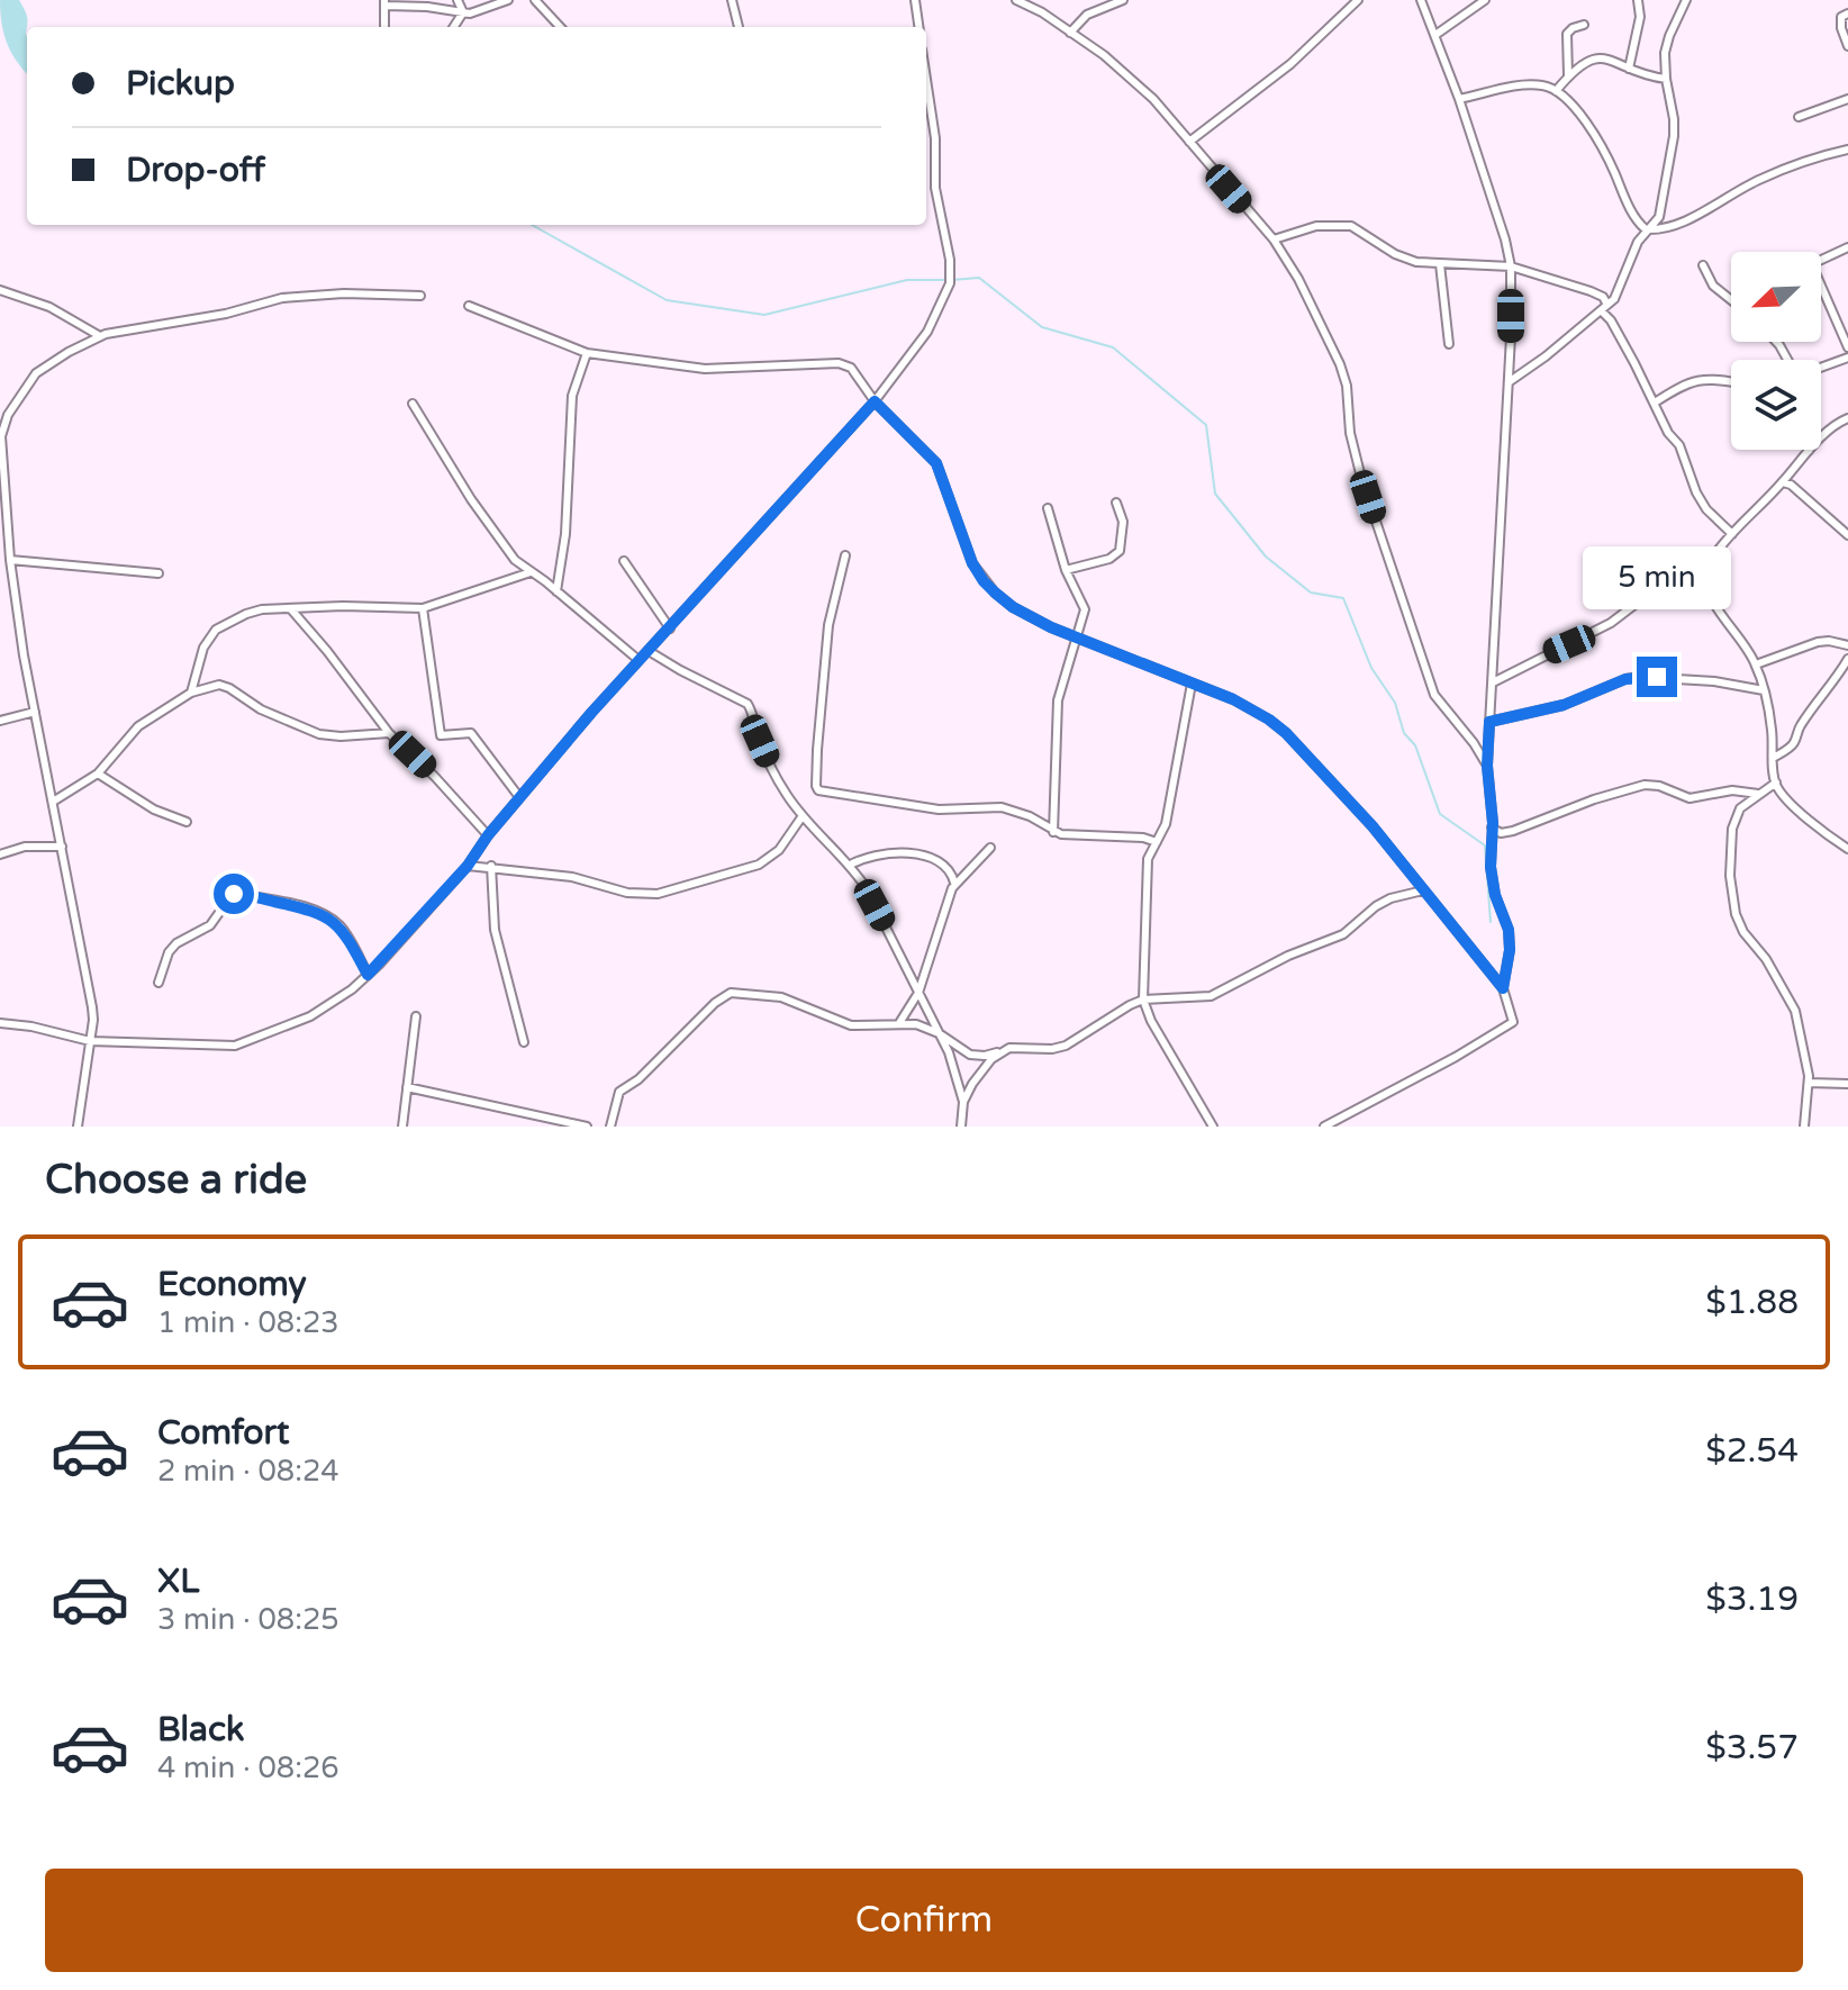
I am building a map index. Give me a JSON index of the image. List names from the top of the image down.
{
  "north": "bottom left",
  "page": {
    "banner": ["Pickup", "Drop-off"],
    "bubble": "5 min",
    "heading": "Choose a ride",
    "list": [
      {
        "name": "Economy",
        "note": "1 min · 08:23",
        "value": "$1.88"
      },
      {
        "name": "Comfort",
        "note": "2 min · 08:24",
        "value": "$2.54"
      },
      {
        "name": "XL",
        "note": "3 min · 08:25",
        "value": "$3.19"
      },
      {
        "name": "Black",
        "note": "4 min · 08:26",
        "value": "$3.57"
      }
    ],
    "buttons": "Confirm"
  }
}
